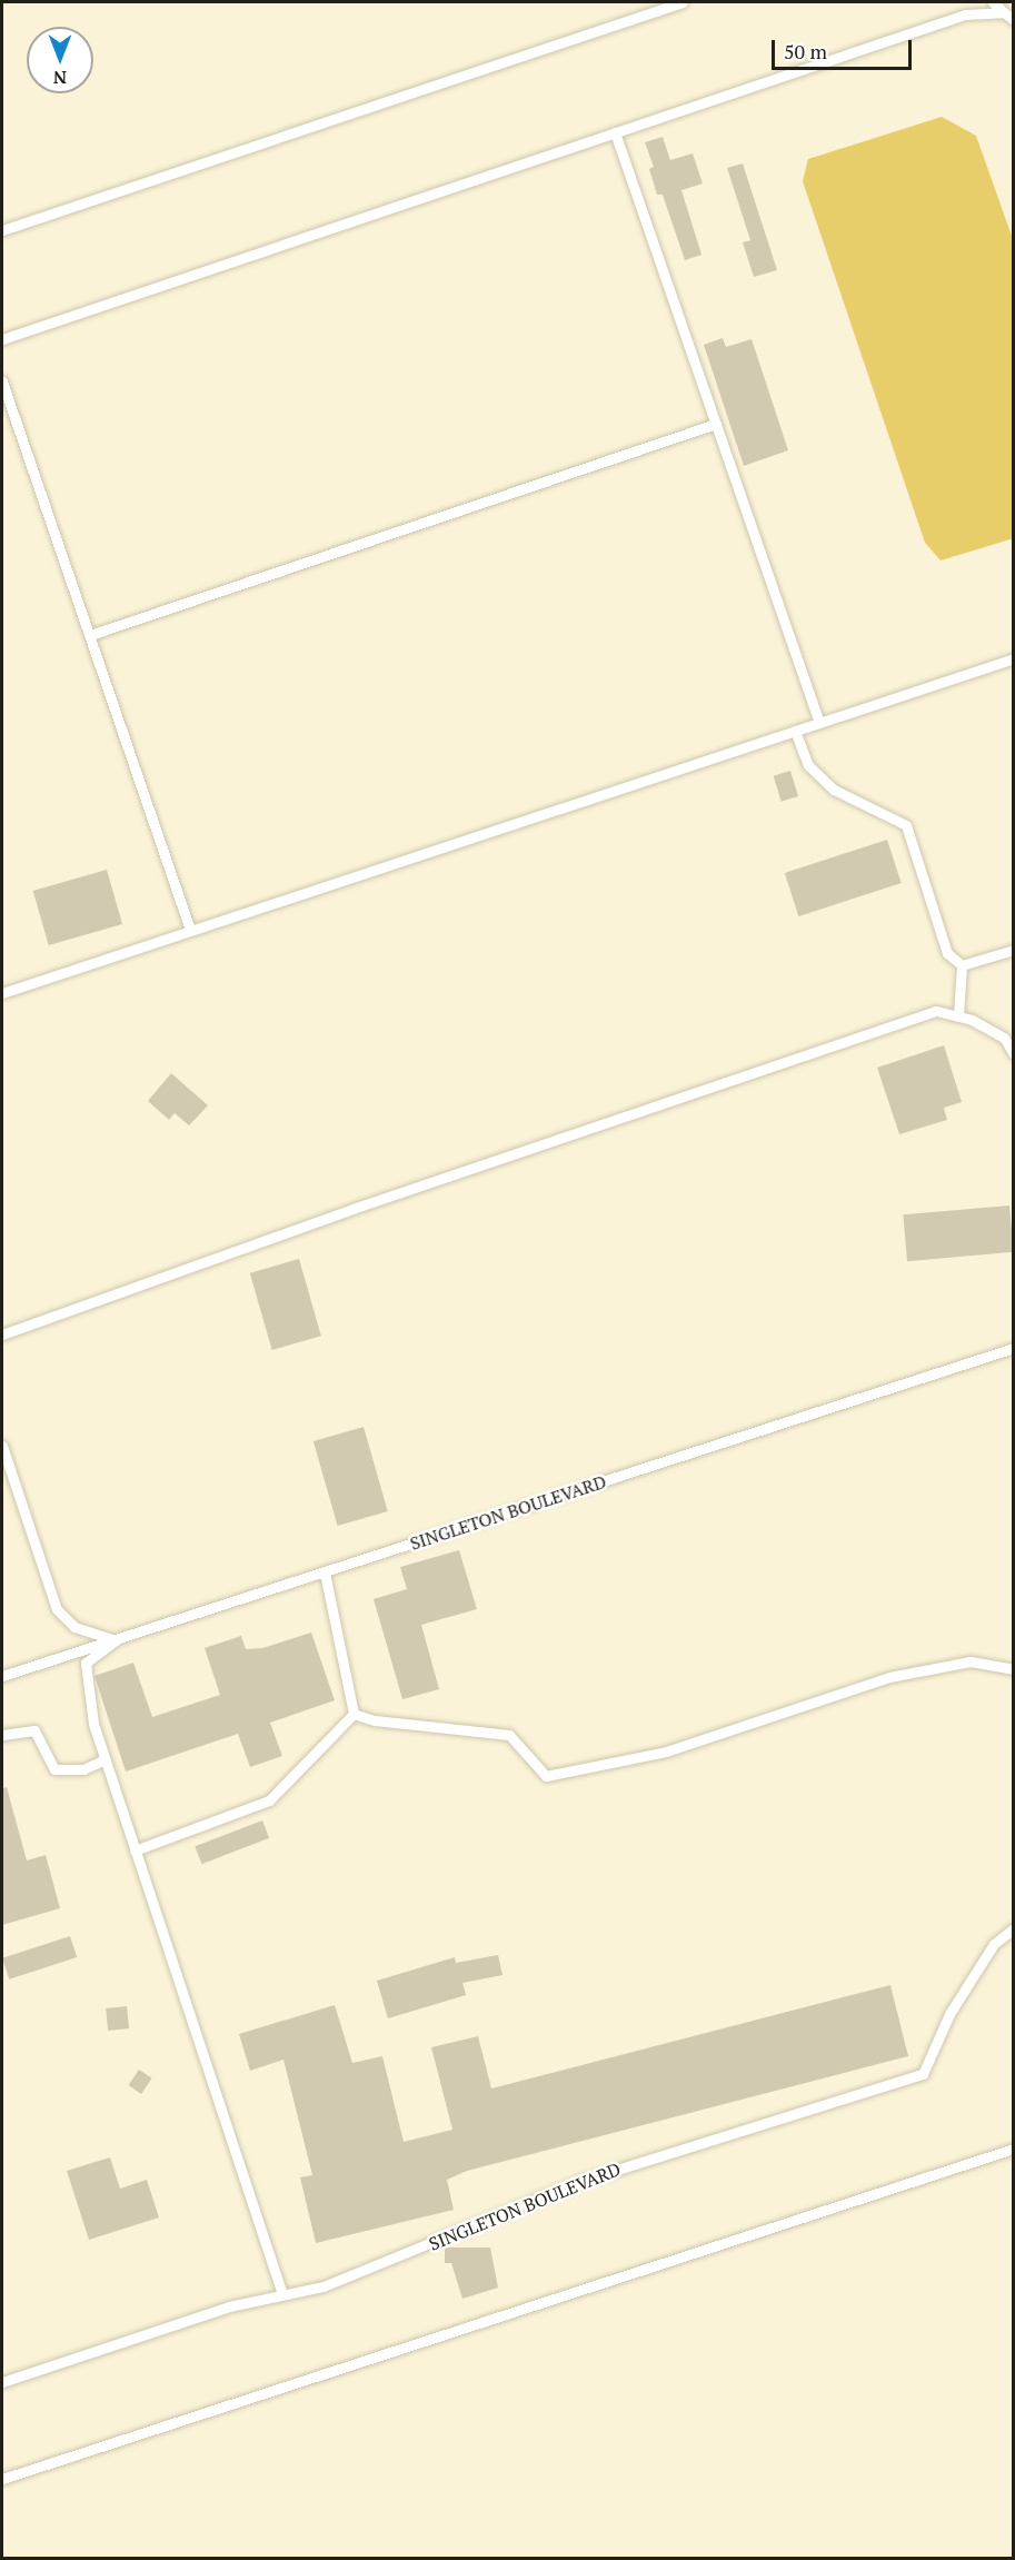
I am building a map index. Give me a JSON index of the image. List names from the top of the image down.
{
  "streets": {
    "lane": ["SINGLETON BOULEVARD"]
  },
  "scale_bar": "50 m",
  "north": "bottom"
}
